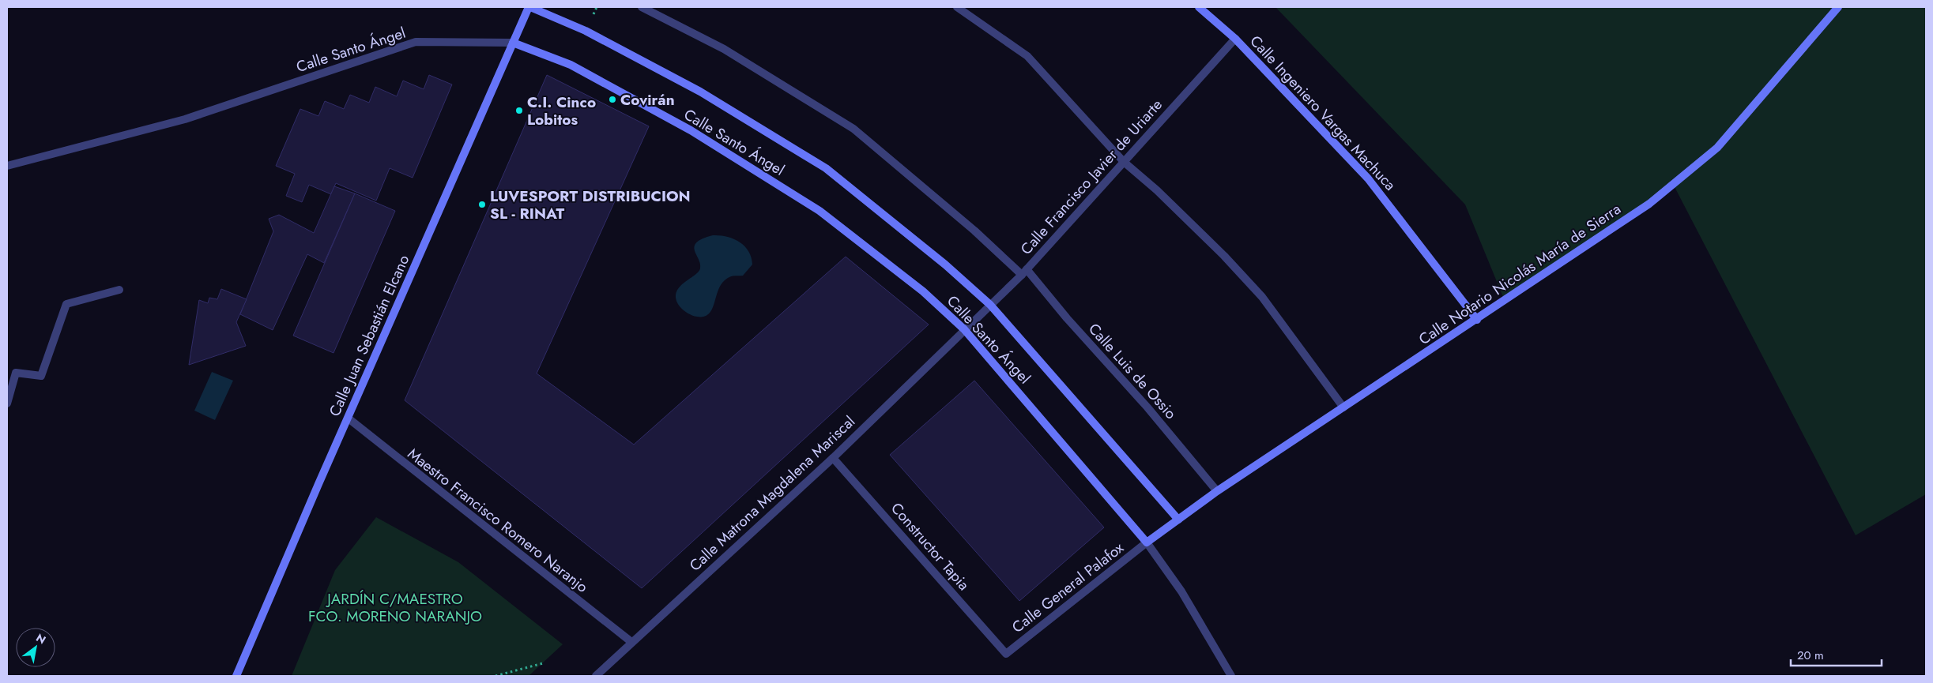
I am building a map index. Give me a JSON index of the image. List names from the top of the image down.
{
  "streets": {
    "street": [
      "Calle Santo Ángel",
      "Calle Ingeniero Vargas Machuca",
      "Calle Francisco Javier de Uriarte",
      "Calle Notario Nicolás María de Sierra",
      "Calle Juan Sebastián Elcano",
      "Calle Luis de Ossio",
      "Calle Matrona Magdalena Mariscal",
      "Maestro Francisco Romero Naranjo",
      "Constructor Tapia",
      "Calle General Palafox"
    ]
  },
  "crossings": [
    ["Calle Santo Ángel", "Calle Francisco Javier de Uriarte"],
    ["Calle Santo Ángel", "Calle Notario Nicolás María de Sierra"],
    ["Calle Santo Ángel", "Calle Juan Sebastián Elcano"],
    ["Calle Santo Ángel", "Calle Matrona Magdalena Mariscal"],
    ["Calle Santo Ángel", "Calle General Palafox"],
    ["Calle Ingeniero Vargas Machuca", "Calle Francisco Javier de Uriarte"],
    ["Calle Ingeniero Vargas Machuca", "Calle Notario Nicolás María de Sierra"],
    ["Calle Francisco Javier de Uriarte", "Calle Luis de Ossio"],
    ["Calle Francisco Javier de Uriarte", "Calle Matrona Magdalena Mariscal"],
    ["Calle Notario Nicolás María de Sierra", "Calle Luis de Ossio"],
    ["Calle Notario Nicolás María de Sierra", "Calle General Palafox"],
    ["Calle Juan Sebastián Elcano", "Maestro Francisco Romero Naranjo"],
    ["Calle Matrona Magdalena Mariscal", "Maestro Francisco Romero Naranjo"],
    ["Calle Matrona Magdalena Mariscal", "Constructor Tapia"],
    ["Constructor Tapia", "Calle General Palafox"]
  ],
  "parks": ["JARDÍN C/MAESTRO FCO. MORENO NARANJO"],
  "places": ["Covirán", "C.I. Cinco Lobitos", "LUVESPORT DISTRIBUCION SL - RINAT"],
  "scale_bar": "20 m",
  "north": "top right"
}
